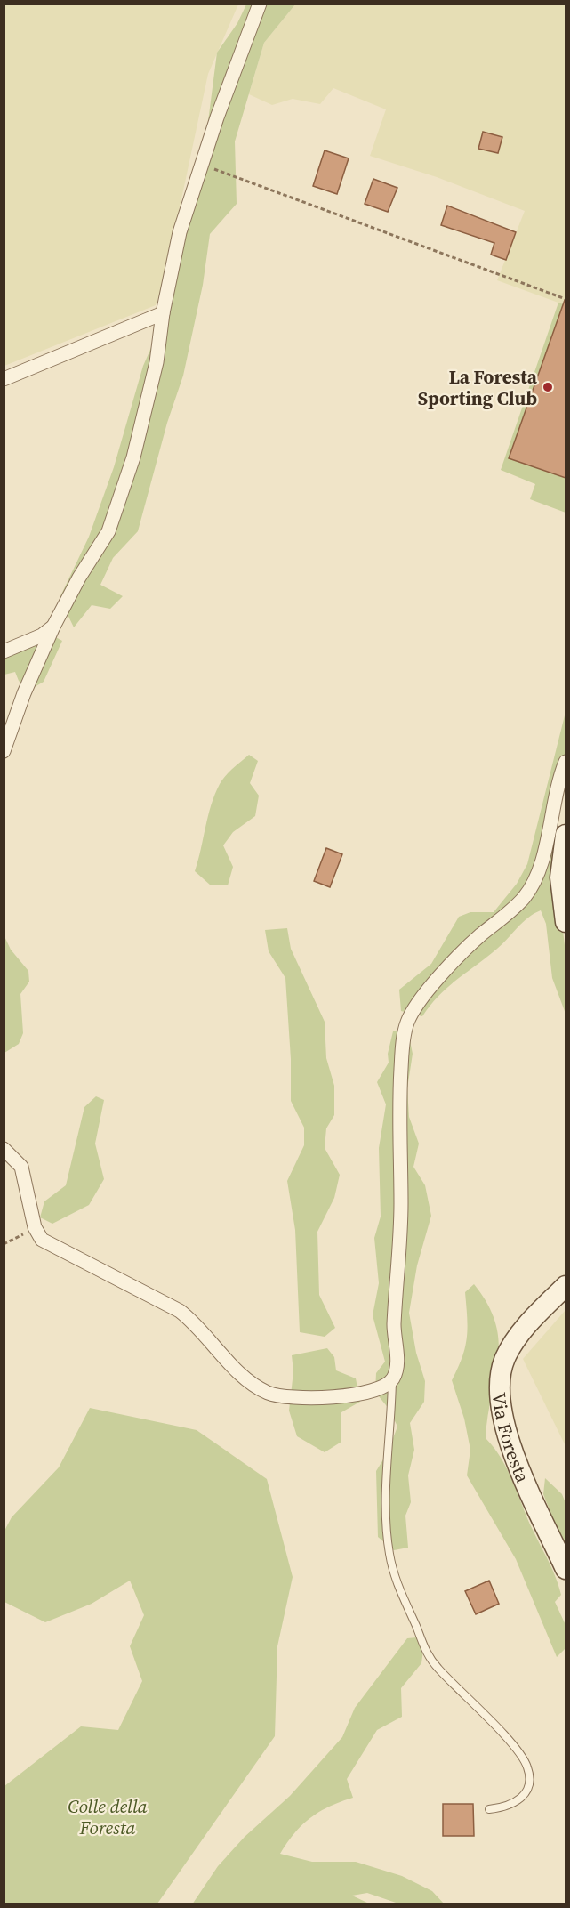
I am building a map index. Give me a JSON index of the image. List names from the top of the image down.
{
  "streets": {
    "main road": ["Via Foresta"]
  },
  "parks": ["Colle della Foresta"],
  "places": ["La Foresta Sporting Club"]
}
